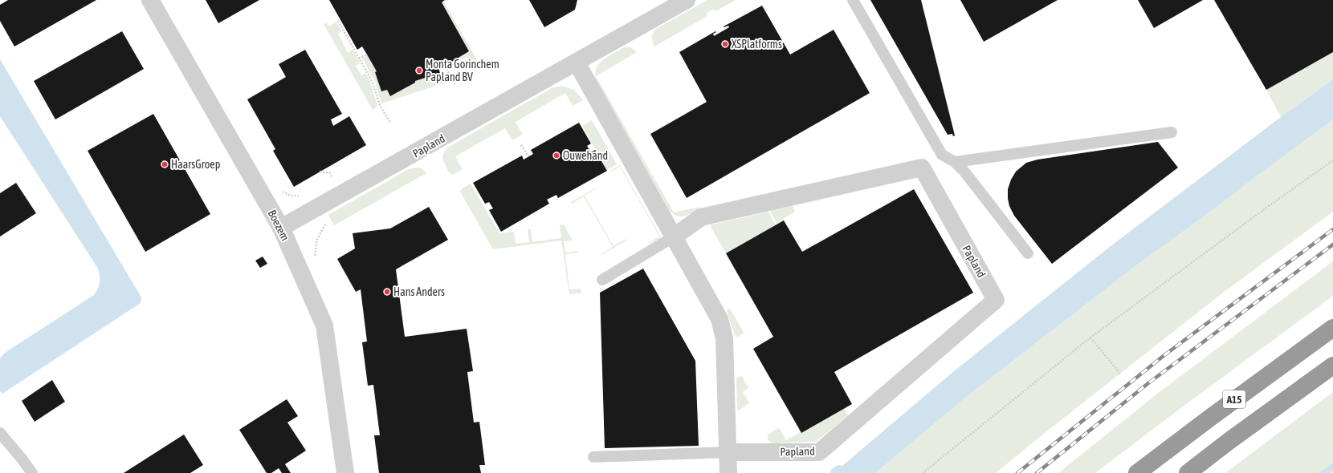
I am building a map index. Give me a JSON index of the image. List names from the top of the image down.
{
  "streets": {
    "highway": ["A15"],
    "street": ["Papland", "Boezem"]
  },
  "crossings": [
    ["Papland", "Boezem"]
  ],
  "places": [
    "XSPlatforms",
    "Monta Gorinchem Papland BV",
    "Ouwehand",
    "HaarsGroep",
    "Hans Anders"
  ]
}
